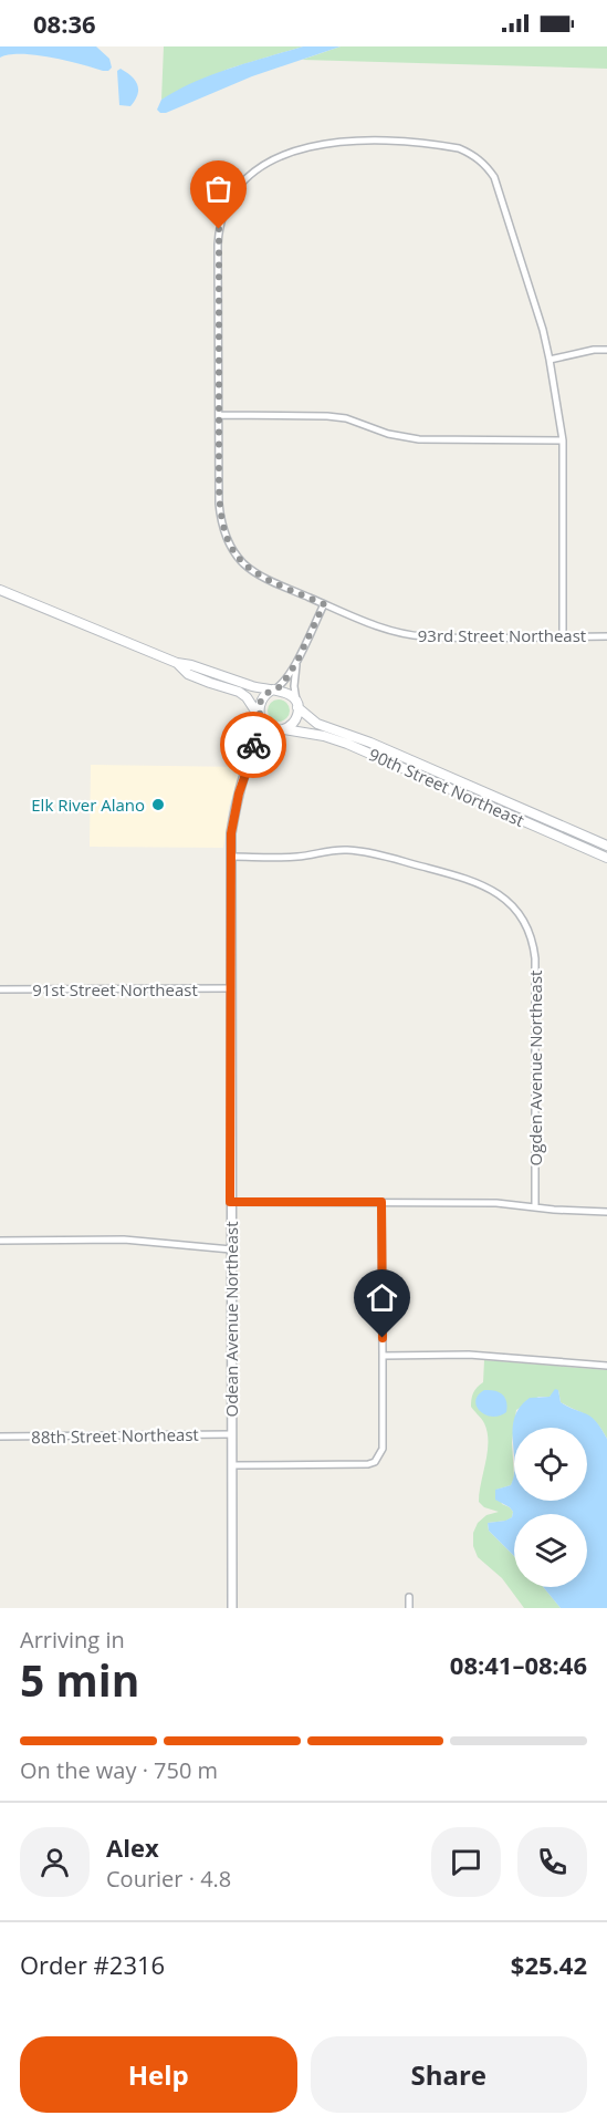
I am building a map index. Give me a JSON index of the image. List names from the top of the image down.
{
  "streets": {
    "main road": ["90th Street Northeast"],
    "street": [
      "93rd Street Northeast",
      "91st Street Northeast",
      "Ogden Avenue Northeast",
      "Odean Avenue Northeast",
      "88th Street Northeast"
    ]
  },
  "crossings": [
    ["90th Street Northeast", "Odean Avenue Northeast"],
    ["91st Street Northeast", "Odean Avenue Northeast"],
    ["Ogden Avenue Northeast", "Odean Avenue Northeast"],
    ["Odean Avenue Northeast", "88th Street Northeast"]
  ],
  "places": ["Elk River Alano"],
  "page": {
    "status": "08:36",
    "heading": ["5 min", "Arriving in", "08:41–08:46"],
    "panel": [
      "Alex",
      "Courier · 4.8",
      "Order #2316",
      "$25.42"
    ],
    "bar": "On the way · 750 m",
    "buttons": ["Help", "Share"]
  }
}
